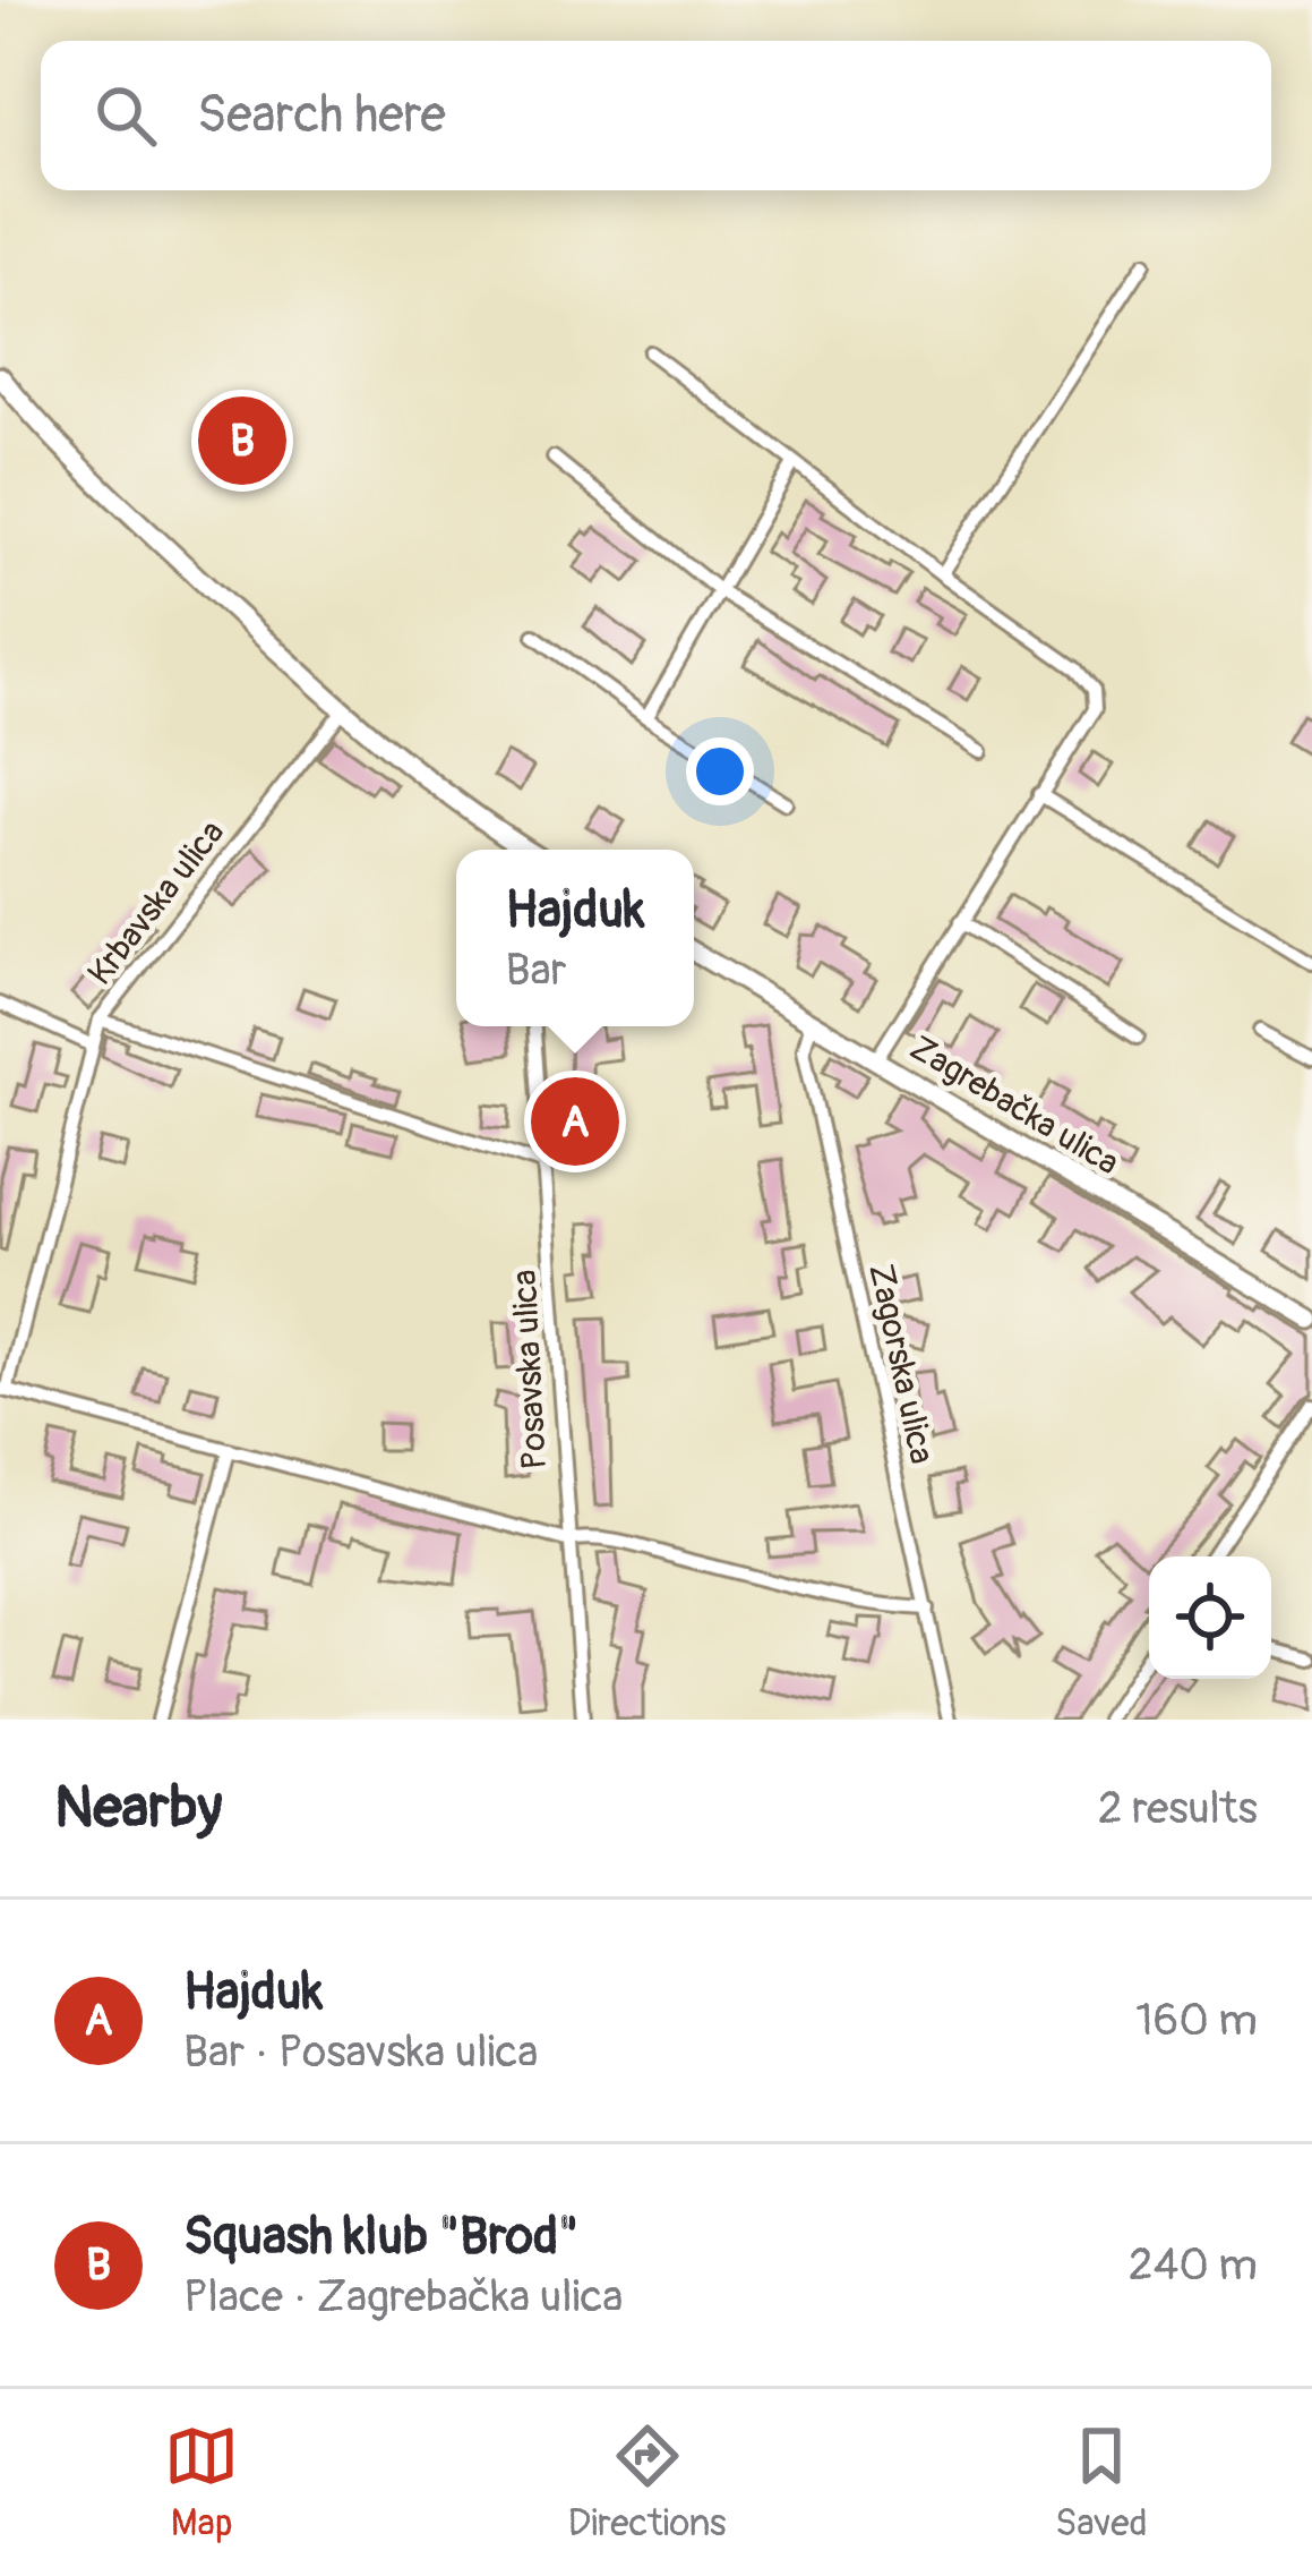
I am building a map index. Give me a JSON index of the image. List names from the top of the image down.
{
  "streets": {
    "main road": ["Zagrebačka ulica"],
    "street": ["Krbavska ulica", "Zagorska ulica", "Posavska ulica"]
  },
  "crossings": [
    ["Zagrebačka ulica", "Zagorska ulica"]
  ],
  "page": {
    "search": "Search here",
    "pins": ["B", "A"],
    "popup": ["Hajduk", "Bar"],
    "heading": ["Nearby", "2 results"],
    "list": [
      {
        "mark": "A",
        "name": "Hajduk",
        "note": "Bar · Posavska ulica",
        "value": "160 m"
      },
      {
        "mark": "B",
        "name": "Squash klub \"Brod\"",
        "note": "Place · Zagrebačka ulica",
        "value": "240 m"
      }
    ],
    "nav": ["Map", "Directions", "Saved"]
  }
}
